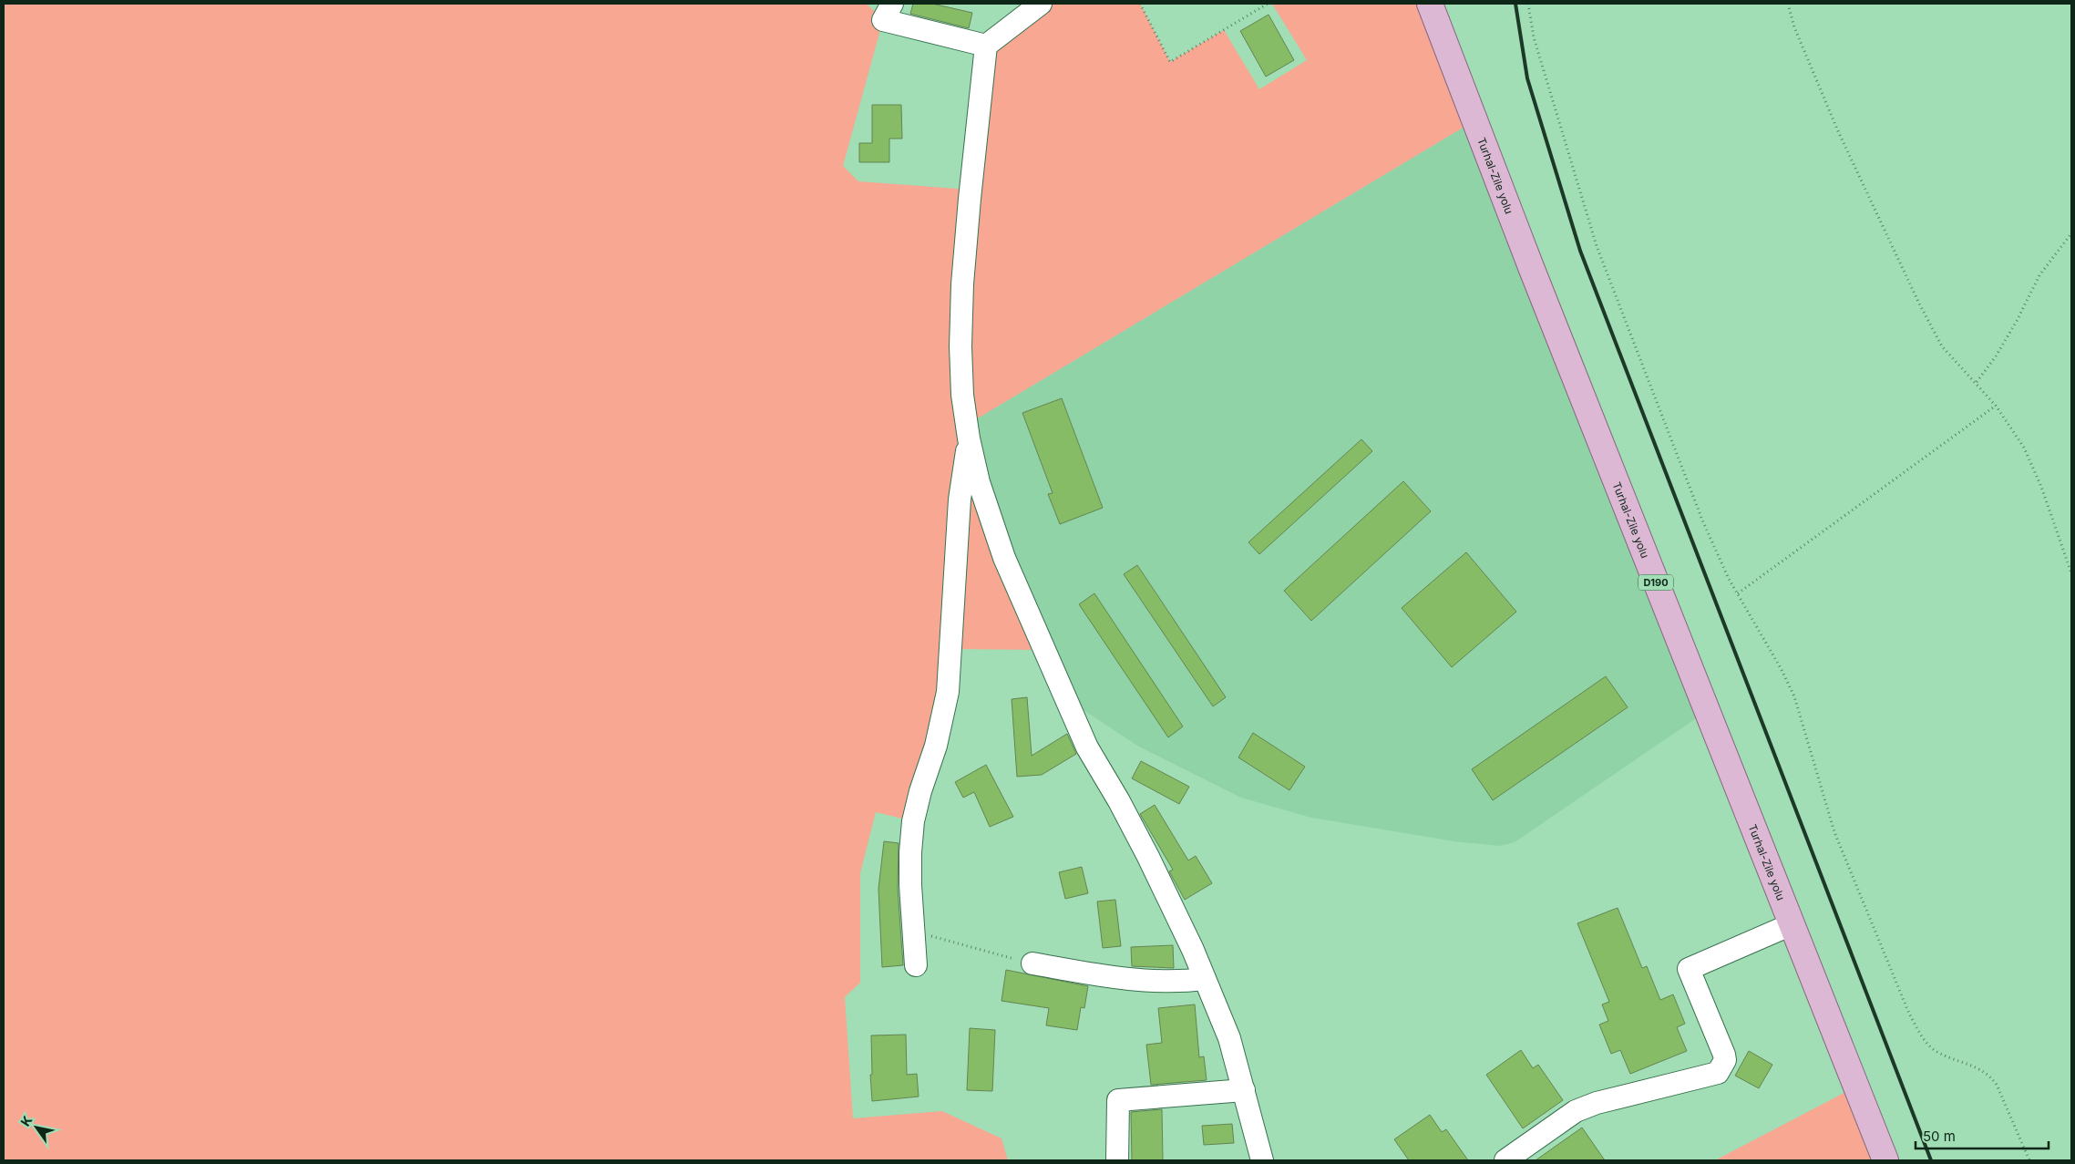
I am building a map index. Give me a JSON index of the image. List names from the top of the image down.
{
  "streets": {
    "main road": ["Turhal-Zile yolu", "D190"]
  },
  "scale_bar": "50 m",
  "north": "top left"
}
